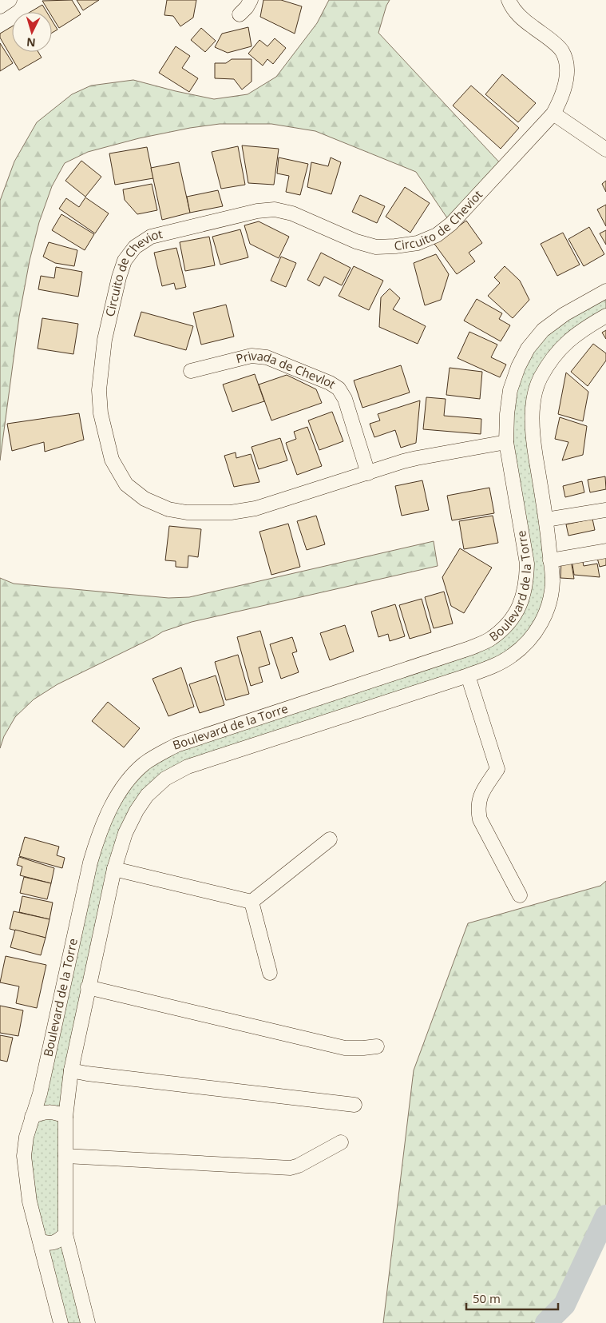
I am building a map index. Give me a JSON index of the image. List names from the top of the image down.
{
  "streets": {
    "street": ["Circuito de Cheviot", "Privada de Chevlot", "Boulevard de la Torre"]
  },
  "crossings": [
    ["Circuito de Cheviot", "Privada de Chevlot"],
    ["Circuito de Cheviot", "Boulevard de la Torre"]
  ],
  "scale_bar": "50 m",
  "north": "bottom"
}
